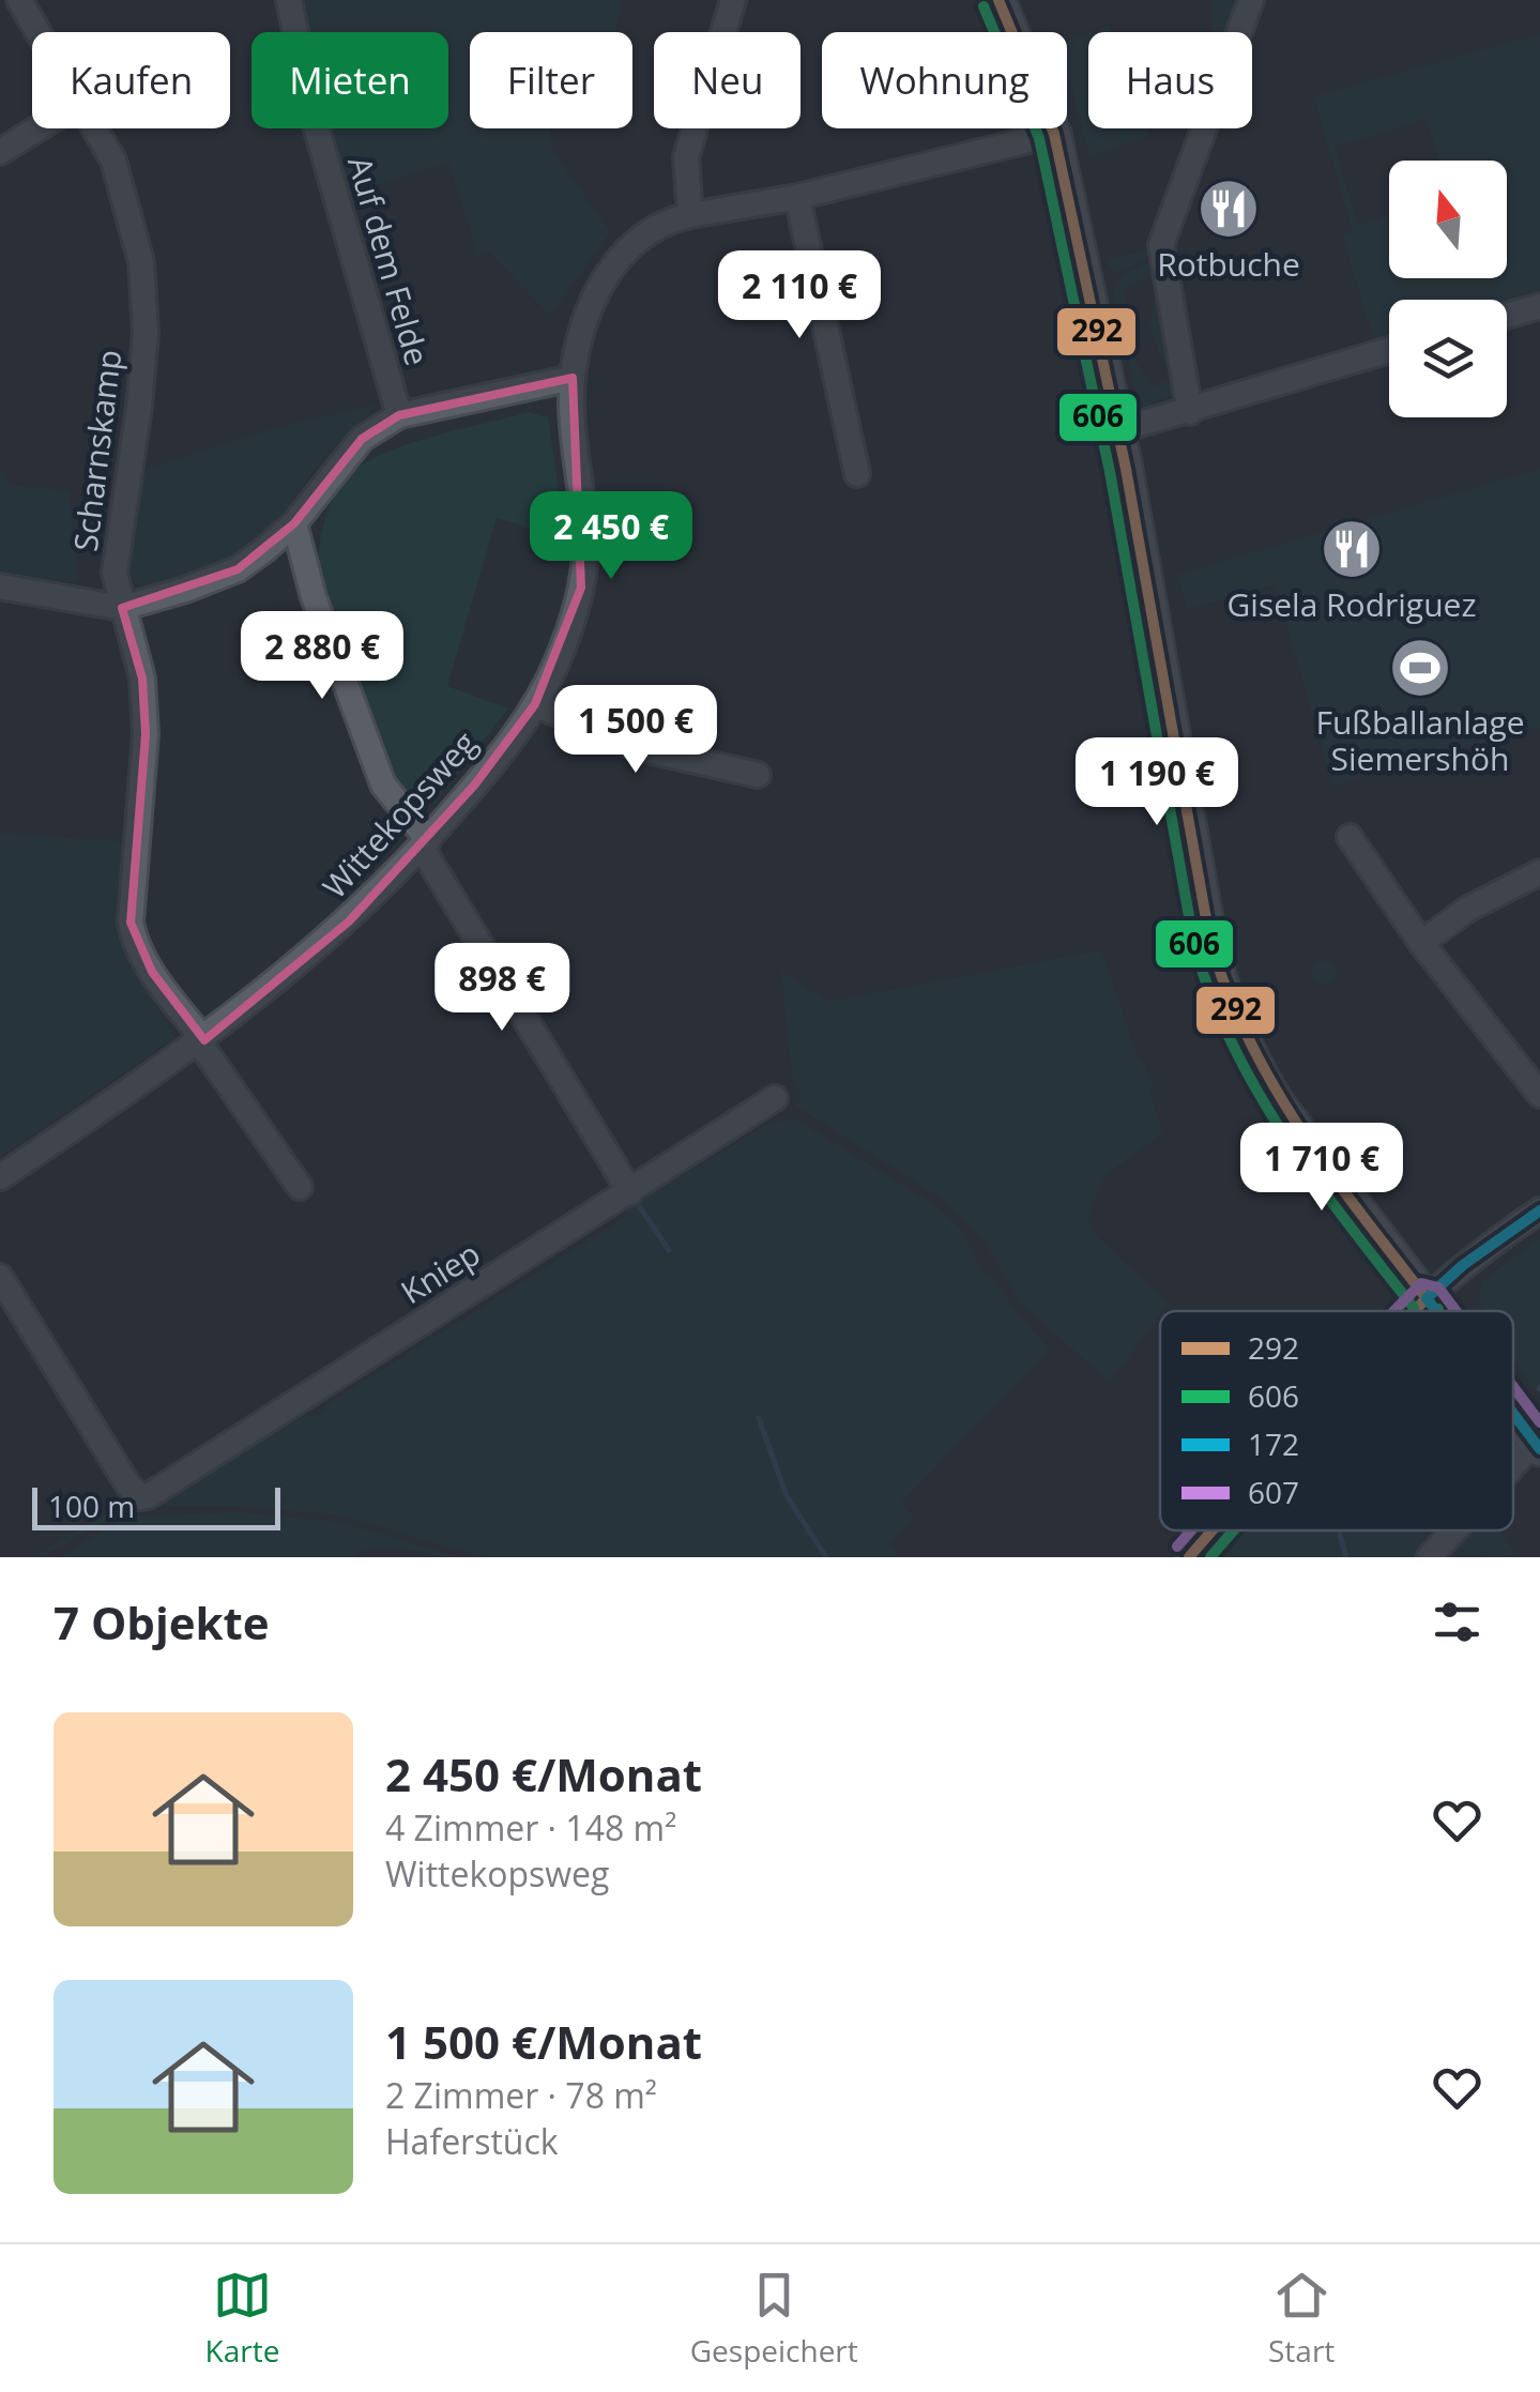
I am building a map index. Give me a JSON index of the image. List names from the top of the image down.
{
  "streets": {
    "street": [
      "Auf dem Felde",
      "Scharnskamp",
      "Wittekopsweg",
      "Kniep"
    ]
  },
  "crossings": [
    ["Scharnskamp", "Wittekopsweg"]
  ],
  "places": {
    "restaurant": ["Rotbuche", "Gisela Rodriguez"],
    "sports": ["Fußballanlage Siemershöh"]
  },
  "lines": [
    "transit line 292",
    "transit line 606",
    "transit line 172",
    "transit line 607"
  ],
  "legend": [
    "292",
    "606",
    "172",
    "607"
  ],
  "scale_bar": "100 m",
  "north": "top",
  "page": {
    "chip": [
      "Kaufen",
      "Mieten",
      "Filter",
      "Neu",
      "Wohnung",
      "Haus"
    ],
    "price": [
      "2 110 €",
      "2 450 €",
      "2 880 €",
      "1 500 €",
      "1 190 €",
      "898 €",
      "1 710 €"
    ],
    "scale": "100 m",
    "heading": "7 Objekte",
    "list": [
      {
        "name": "2 450 €/Monat",
        "note": "4 Zimmer · 148 m² · Wittekopsweg"
      },
      {
        "name": "1 500 €/Monat",
        "note": "2 Zimmer · 78 m² · Haferstück"
      }
    ],
    "tabs": ["Karte", "Gespeichert", "Start"]
  }
}
